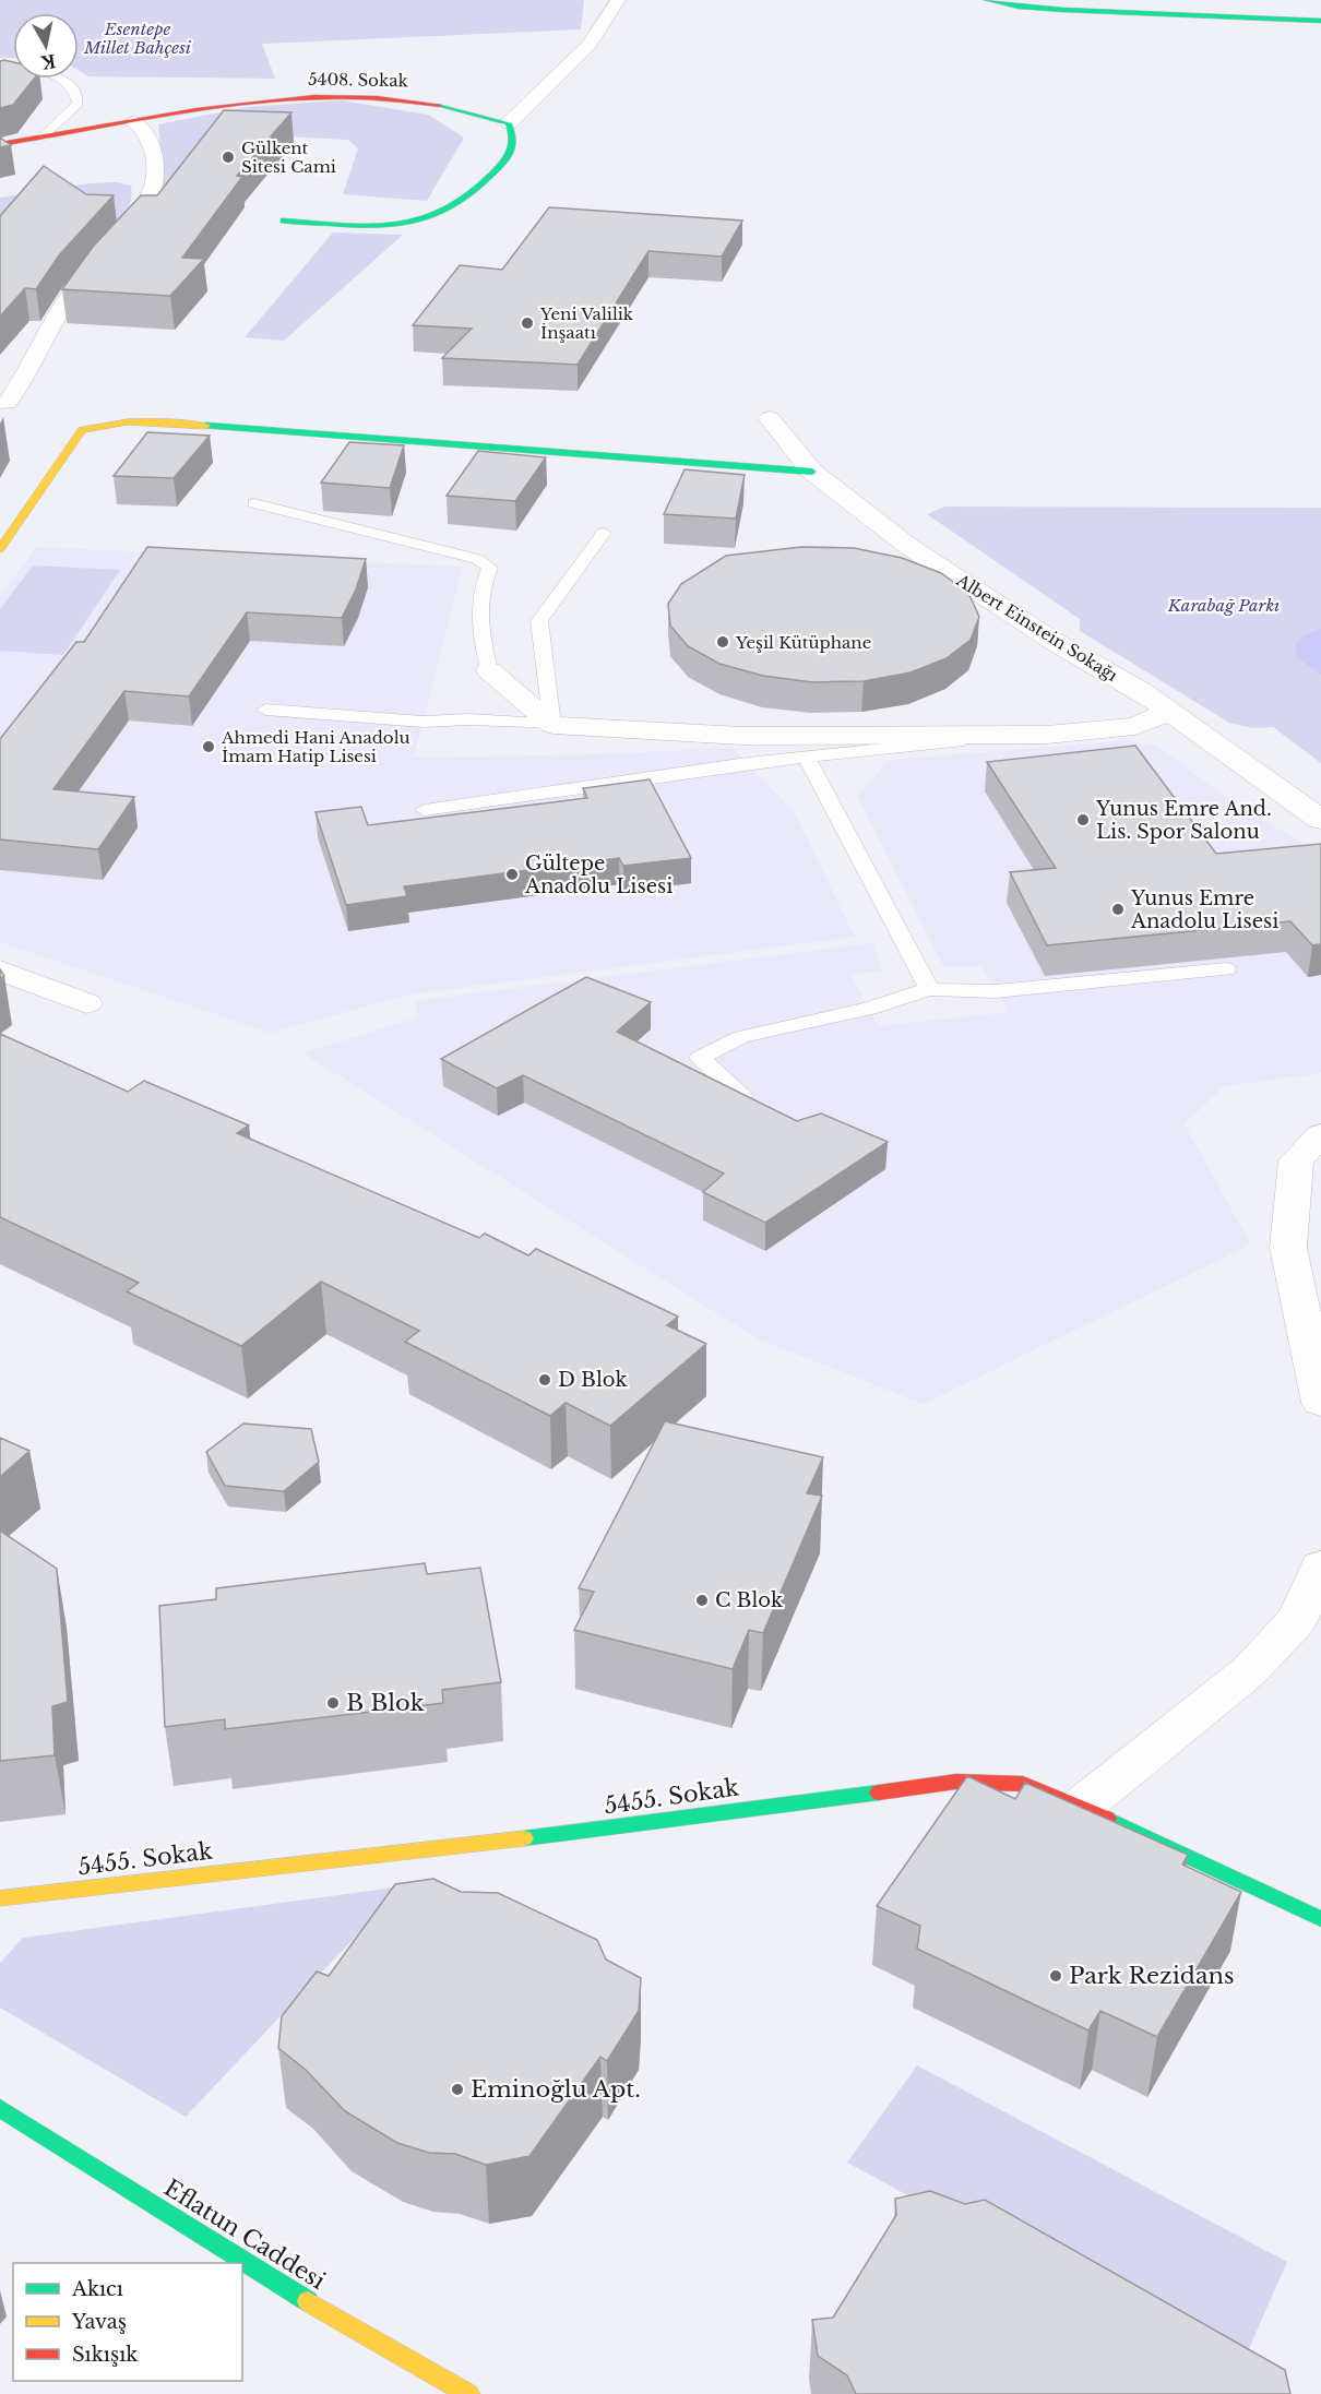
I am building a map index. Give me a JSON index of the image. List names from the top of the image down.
{
  "streets": {
    "street": [
      "5408. Sokak",
      "Albert Einstein Sokağı",
      "5455. Sokak",
      "Eflatun Caddesi"
    ]
  },
  "parks": ["Esentepe Millet Bahçesi", "Karabağ Parkı"],
  "places": [
    "Gülkent Sitesi Cami",
    "Yeni Valilik İnşaatı",
    "Yeşil Kütüphane",
    "Ahmedi Hani Anadolu İmam Hatip Lisesi",
    "Yunus Emre And. Lis. Spor Salonu",
    "Gültepe Anadolu Lisesi",
    "Yunus Emre Anadolu Lisesi",
    "D Blok",
    "C Blok",
    "B Blok",
    "Park Rezidans",
    "Eminoğlu Apt."
  ],
  "legend": ["Akıcı", "Yavaş", "Sıkışık"],
  "north": "bottom"
}
